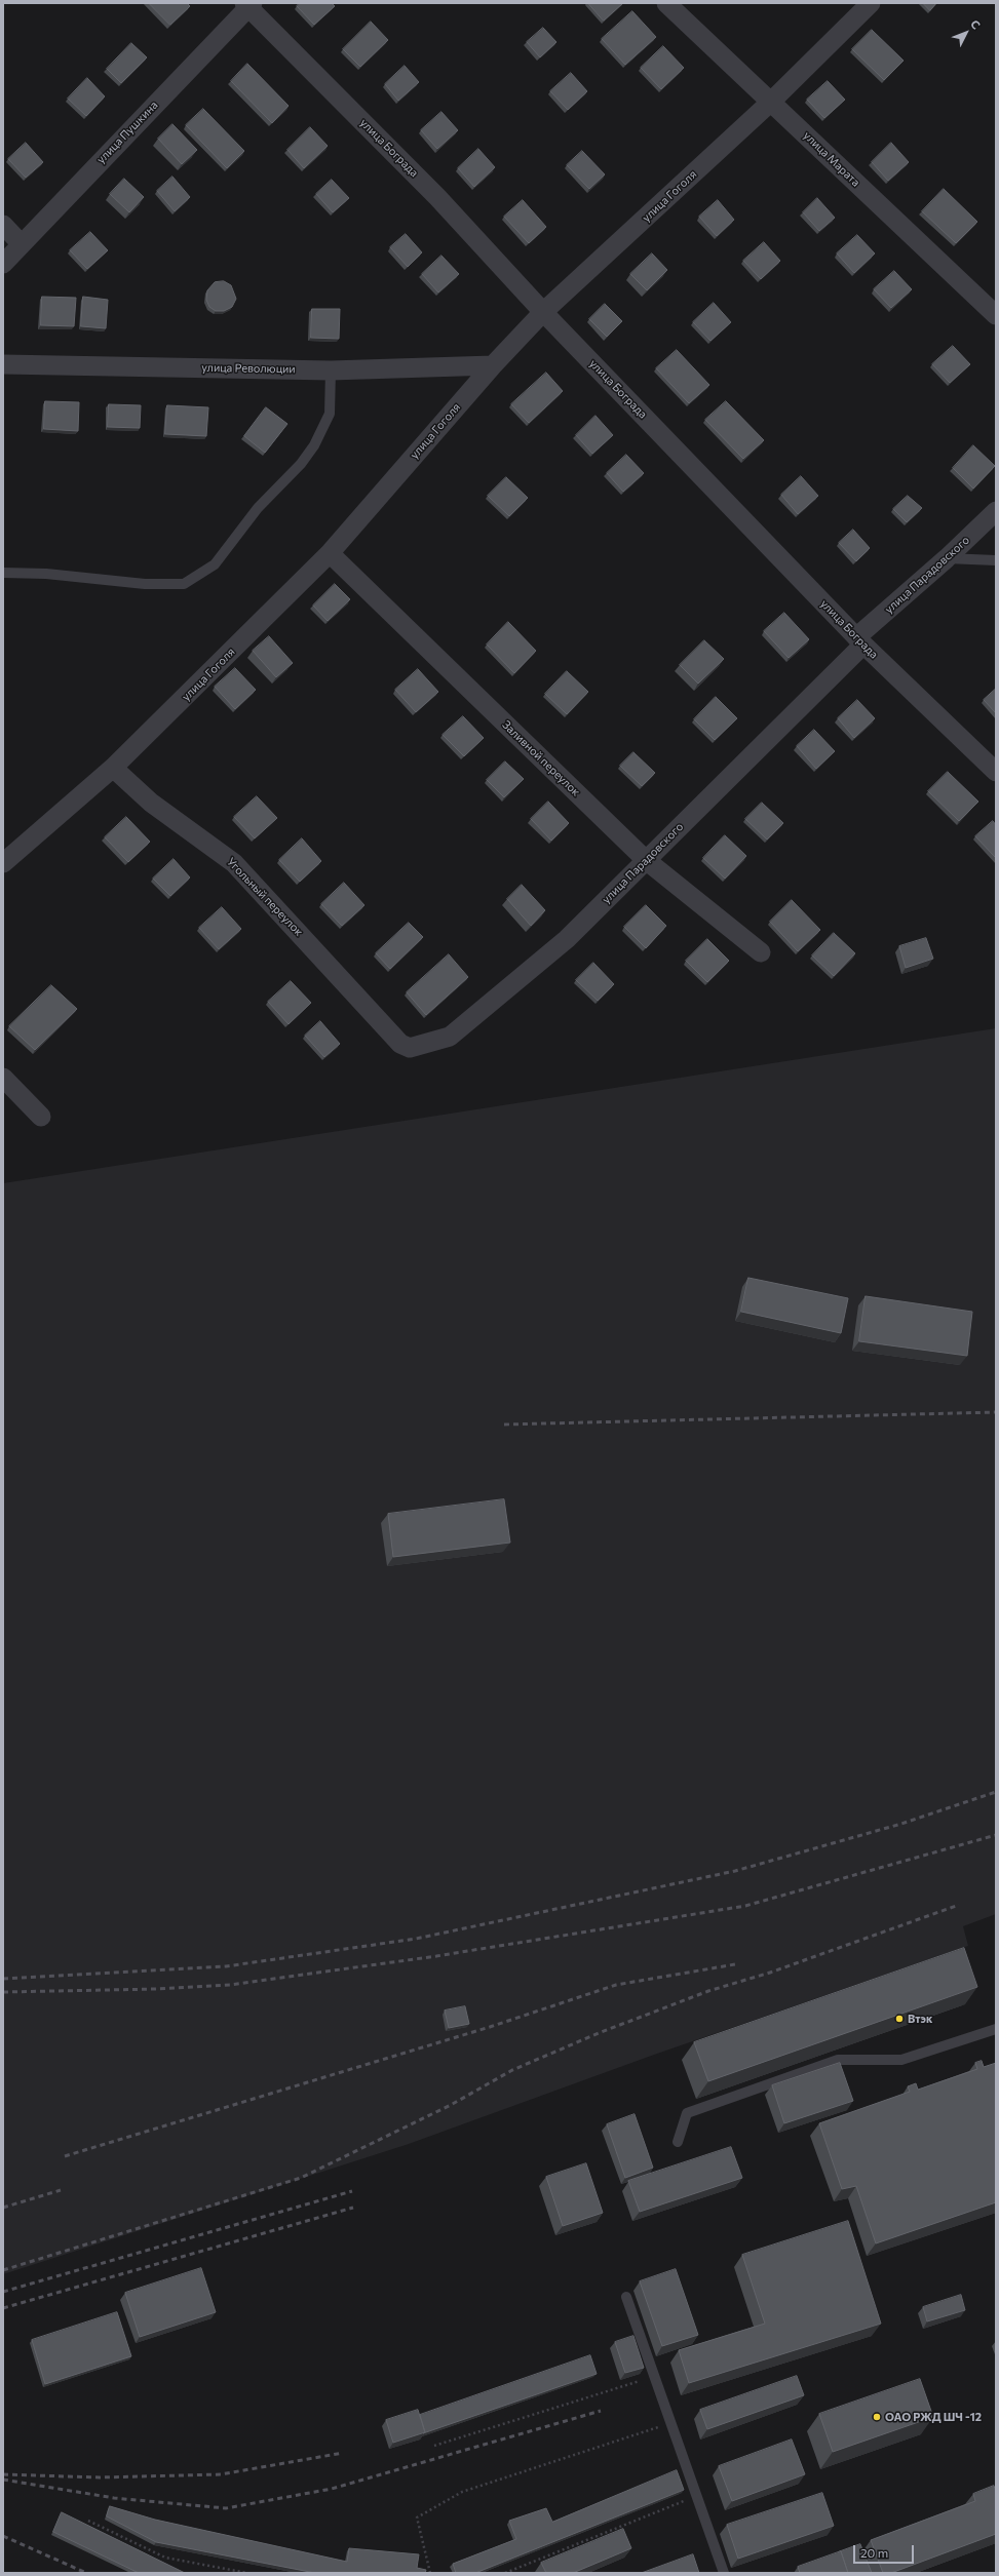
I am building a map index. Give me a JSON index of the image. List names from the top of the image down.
{
  "streets": {
    "street": [
      "улица Пушкина",
      "улица Бограда",
      "улица Марата",
      "улица Гоголя",
      "улица Революции",
      "улица Парадовского",
      "Заливной переулок",
      "Угольный переулок"
    ]
  },
  "crossings": [
    ["улица Пушкина", "улица Бограда"],
    ["улица Бограда", "улица Гоголя"],
    ["улица Бограда", "улица Парадовского"],
    ["улица Марата", "улица Гоголя"],
    ["улица Гоголя", "улица Революции"],
    ["улица Гоголя", "Заливной переулок"],
    ["улица Гоголя", "Угольный переулок"],
    ["улица Парадовского", "Заливной переулок"],
    ["улица Парадовского", "Угольный переулок"]
  ],
  "places": ["Втэк", "ОАО РЖД ШЧ -12"],
  "scale_bar": "20 m",
  "north": "top right"
}
